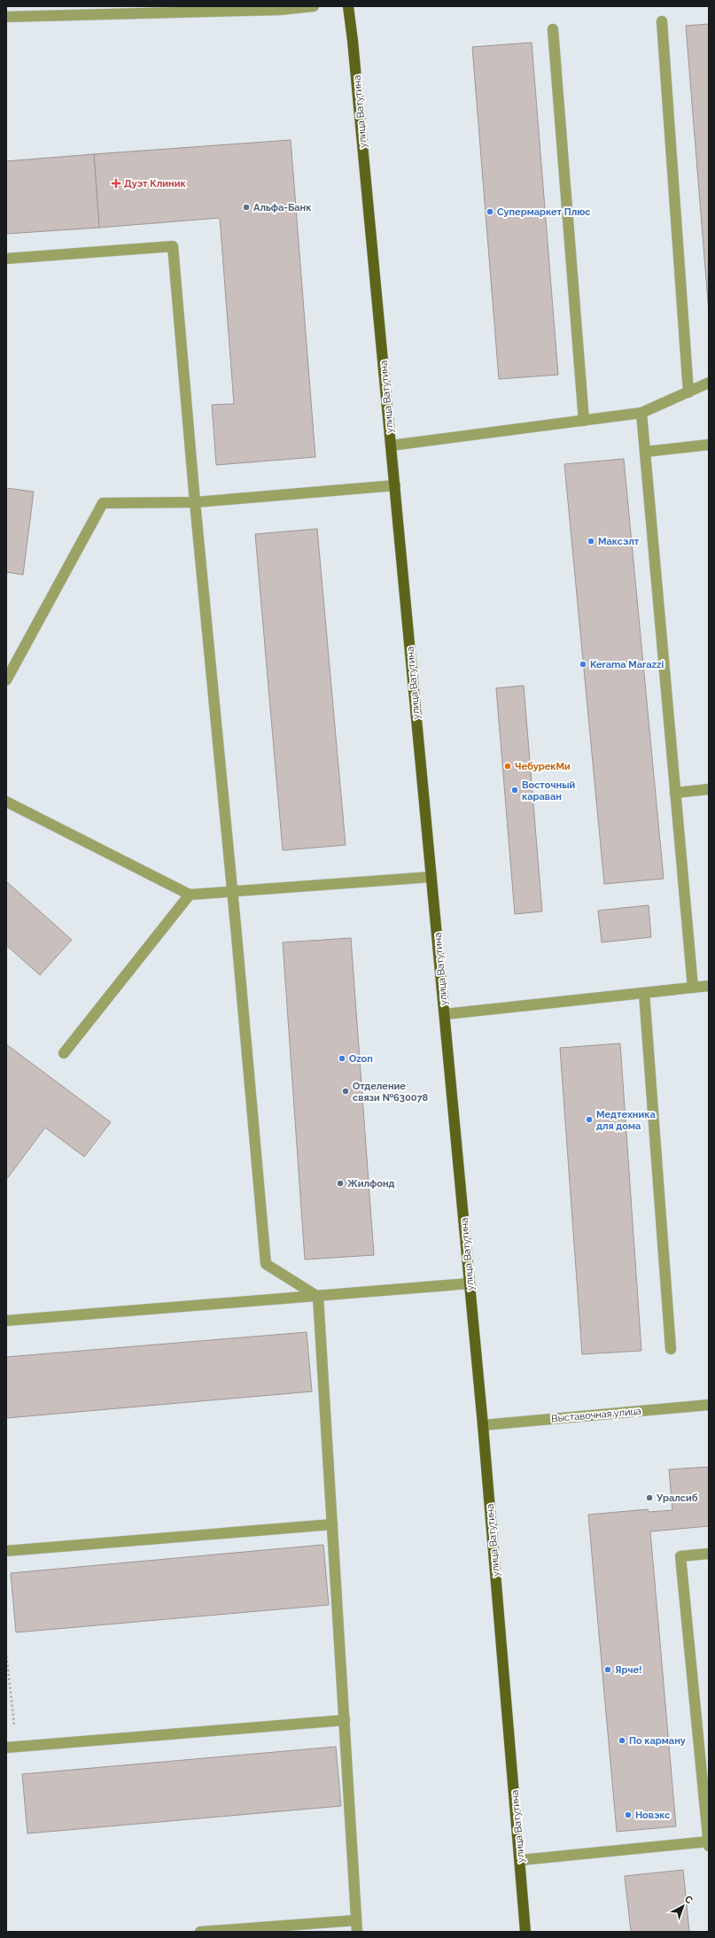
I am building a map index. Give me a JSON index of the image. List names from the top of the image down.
{
  "streets": {
    "main road": ["улица Ватутина"],
    "street": ["Выставочная улица"]
  },
  "crossings": [
    ["улица Ватутина", "Выставочная улица"]
  ],
  "places": {
    "health": ["Дуэт Клиник"],
    "other": [
      "Альфа-Банк",
      "Супермаркет Плюс",
      "Максэлт",
      "Kerama Marazzi",
      "ЧебурекМи",
      "Восточный караван",
      "Ozon",
      "Отделение связи №630078",
      "Медтехника для дома",
      "Жилфонд",
      "Уралсиб",
      "Ярче!",
      "По карману",
      "Новэкс"
    ]
  },
  "north": "top right"
}
